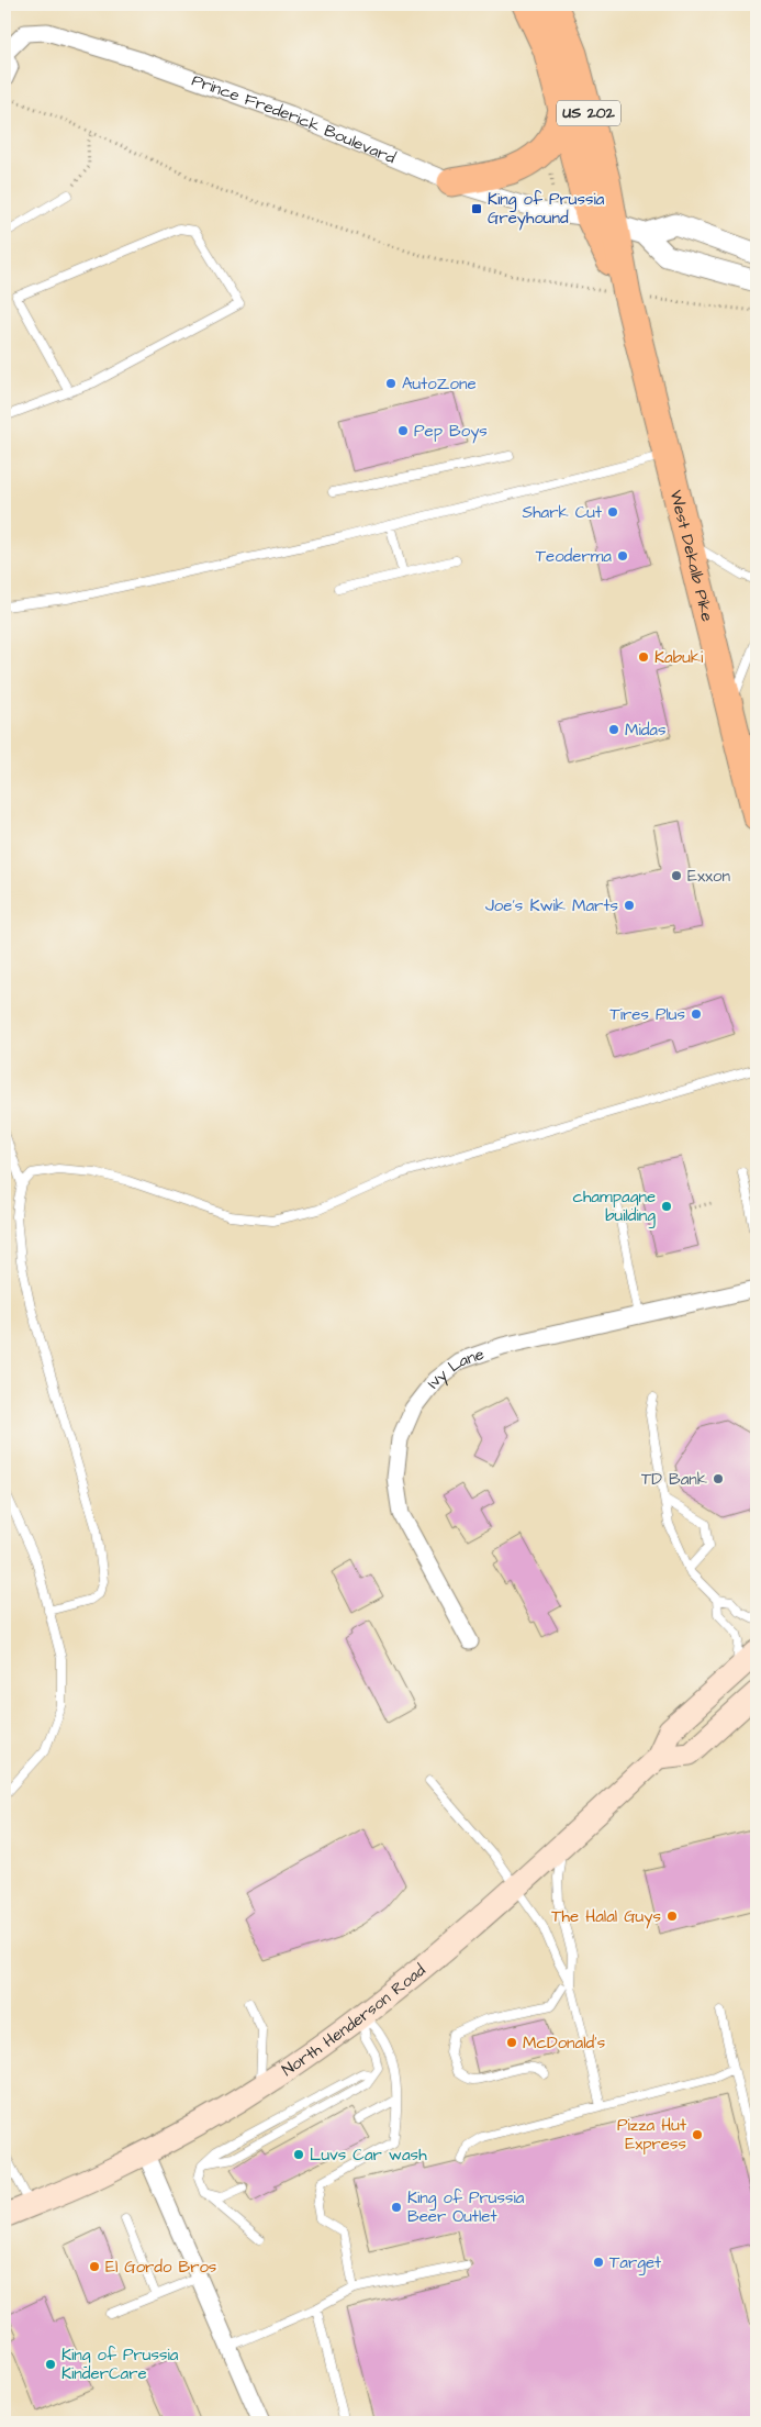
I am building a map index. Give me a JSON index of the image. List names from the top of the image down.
{
  "streets": {
    "highway": ["US 202", "West Dekalb Pike"],
    "main road": ["North Henderson Road"],
    "street": ["Prince Frederick Boulevard", "Ivy Lane"]
  },
  "crossings": [
    ["Prince Frederick Boulevard", "West Dekalb Pike"]
  ],
  "places": {
    "transit": ["King of Prussia Greyhound"],
    "other": [
      "AutoZone",
      "Pep Boys",
      "Shark Cut",
      "Teoderma",
      "Kabuki",
      "Midas",
      "Exxon",
      "Joe's Kwik Marts",
      "Tires Plus",
      "champagne building",
      "TD Bank",
      "The Halal Guys",
      "McDonald's",
      "Pizza Hut Express",
      "Luvs Car wash",
      "King of Prussia Beer Outlet",
      "Target",
      "El Gordo Bros",
      "King of Prussia KinderCare"
    ]
  }
}
